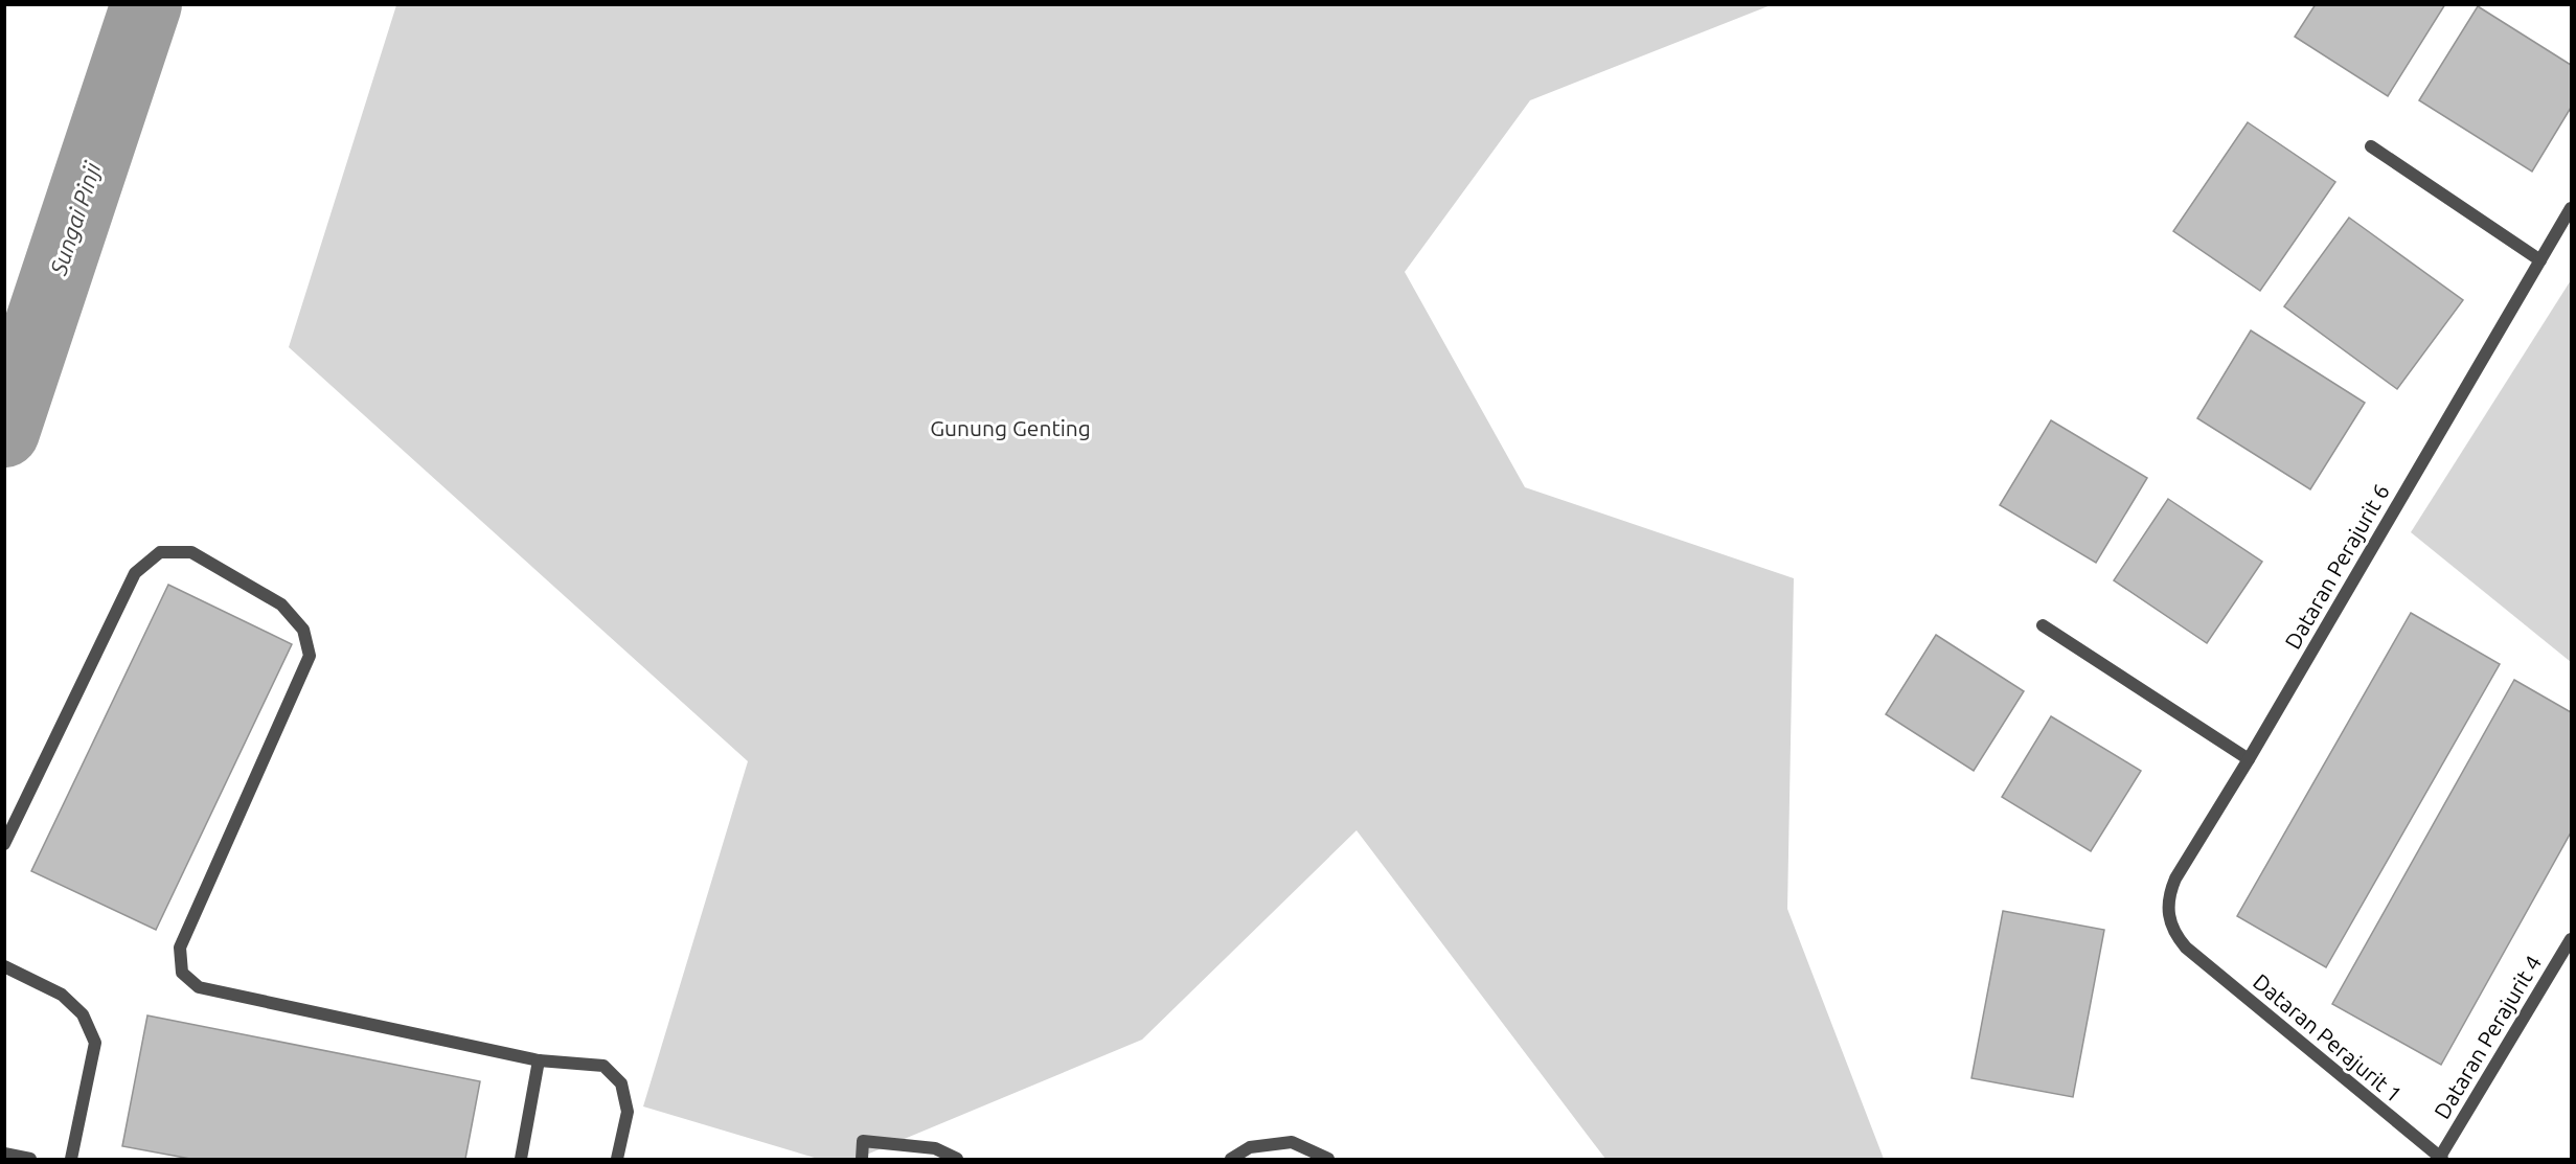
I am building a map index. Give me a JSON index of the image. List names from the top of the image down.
{
  "streets": {
    "street": ["Dataran Perajurit 6", "Dataran Perajurit 4", "Dataran Perajurit 1"]
  },
  "crossings": [
    ["Dataran Perajurit 6", "Dataran Perajurit 1"],
    ["Dataran Perajurit 4", "Dataran Perajurit 1"]
  ],
  "water": ["Sungai Pinji"],
  "parks": ["Gunung Genting"]
}
